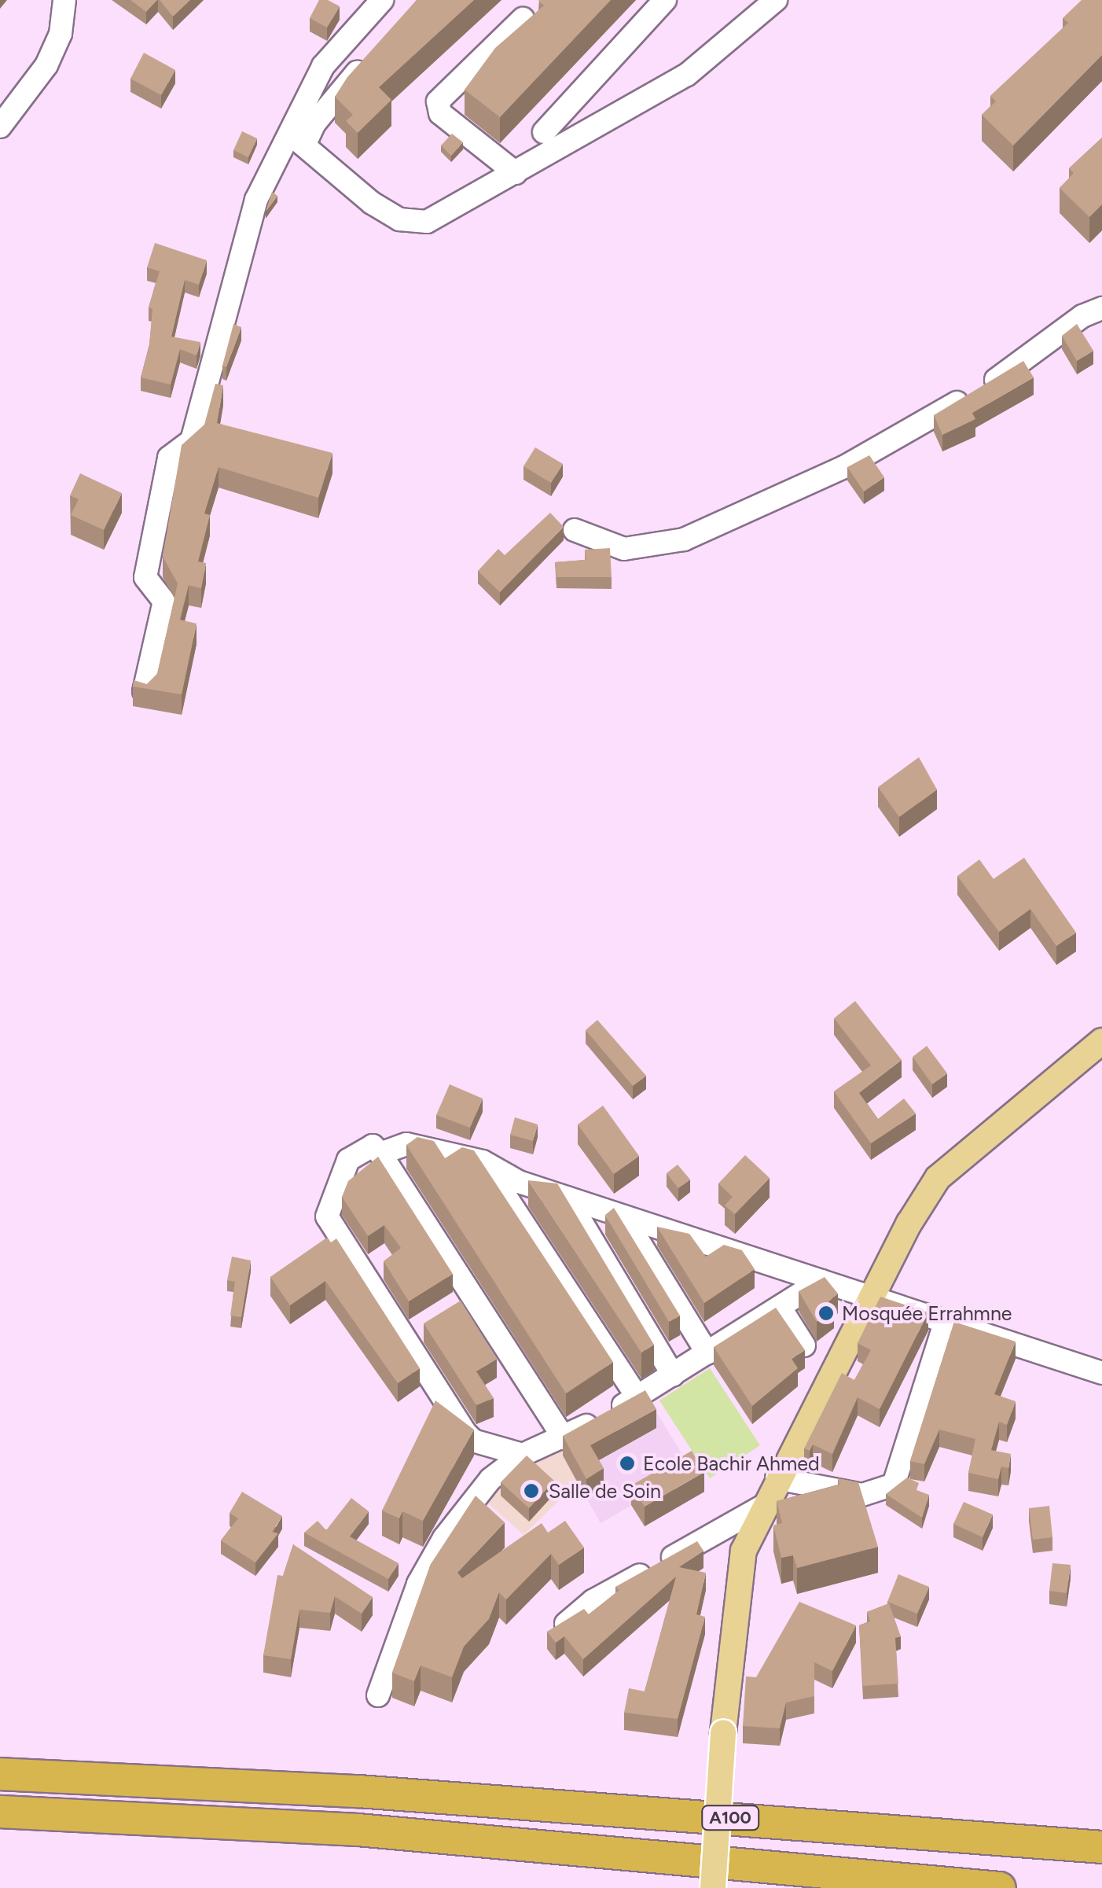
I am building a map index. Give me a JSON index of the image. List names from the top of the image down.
{
  "streets": {
    "highway": ["A100"]
  },
  "places": ["Mosquée Errahmne", "Ecole Bachir Ahmed", "Salle de Soin"]
}
